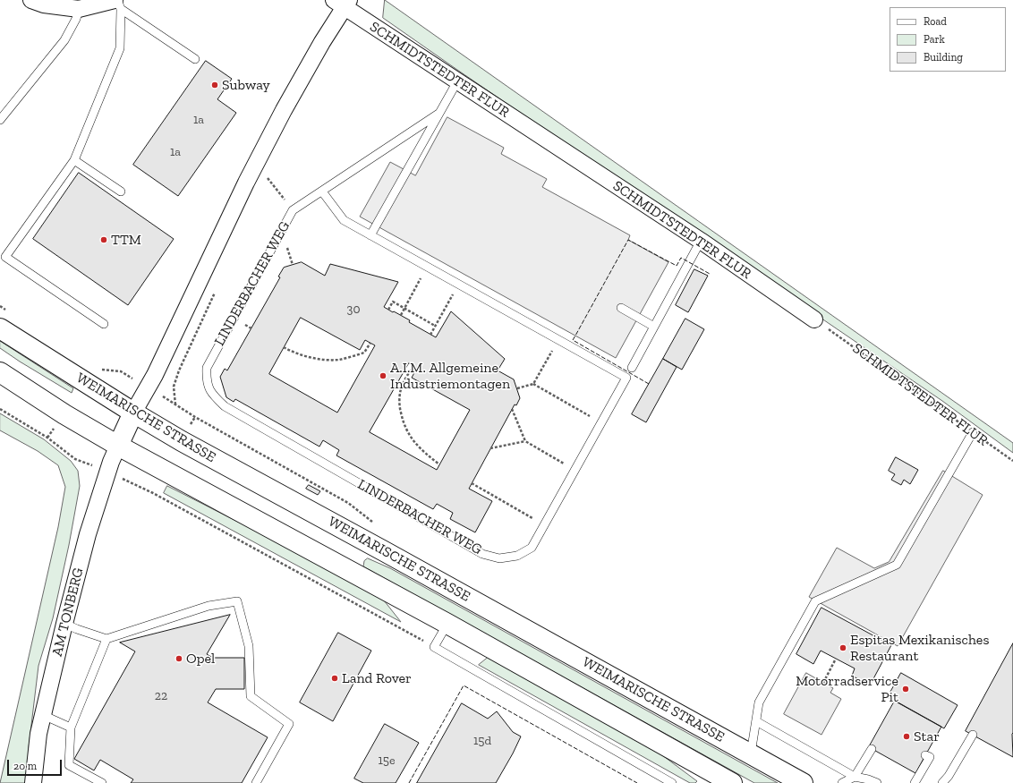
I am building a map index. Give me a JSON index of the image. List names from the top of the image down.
{
  "streets": {
    "main road": ["WEIMARISCHE STRASSE"],
    "street": ["SCHMIDTSTEDTER FLUR", "AM TONBERG"],
    "lane": ["LINDERBACHER WEG"]
  },
  "crossings": [
    ["SCHMIDTSTEDTER FLUR", "LINDERBACHER WEG"]
  ],
  "places": [
    "Subway",
    "TTM",
    "A.I.M. Allgemeine Industriemontagen",
    "Espitas Mexikanisches Restaurant",
    "Opel",
    "Land Rover",
    "Motorradservice Pit",
    "Star"
  ],
  "house_numbers": [
    "1a",
    "1a",
    "30",
    "22",
    "15d",
    "15e"
  ],
  "legend": ["Road", "Park", "Building"],
  "scale_bar": "20 m"
}
